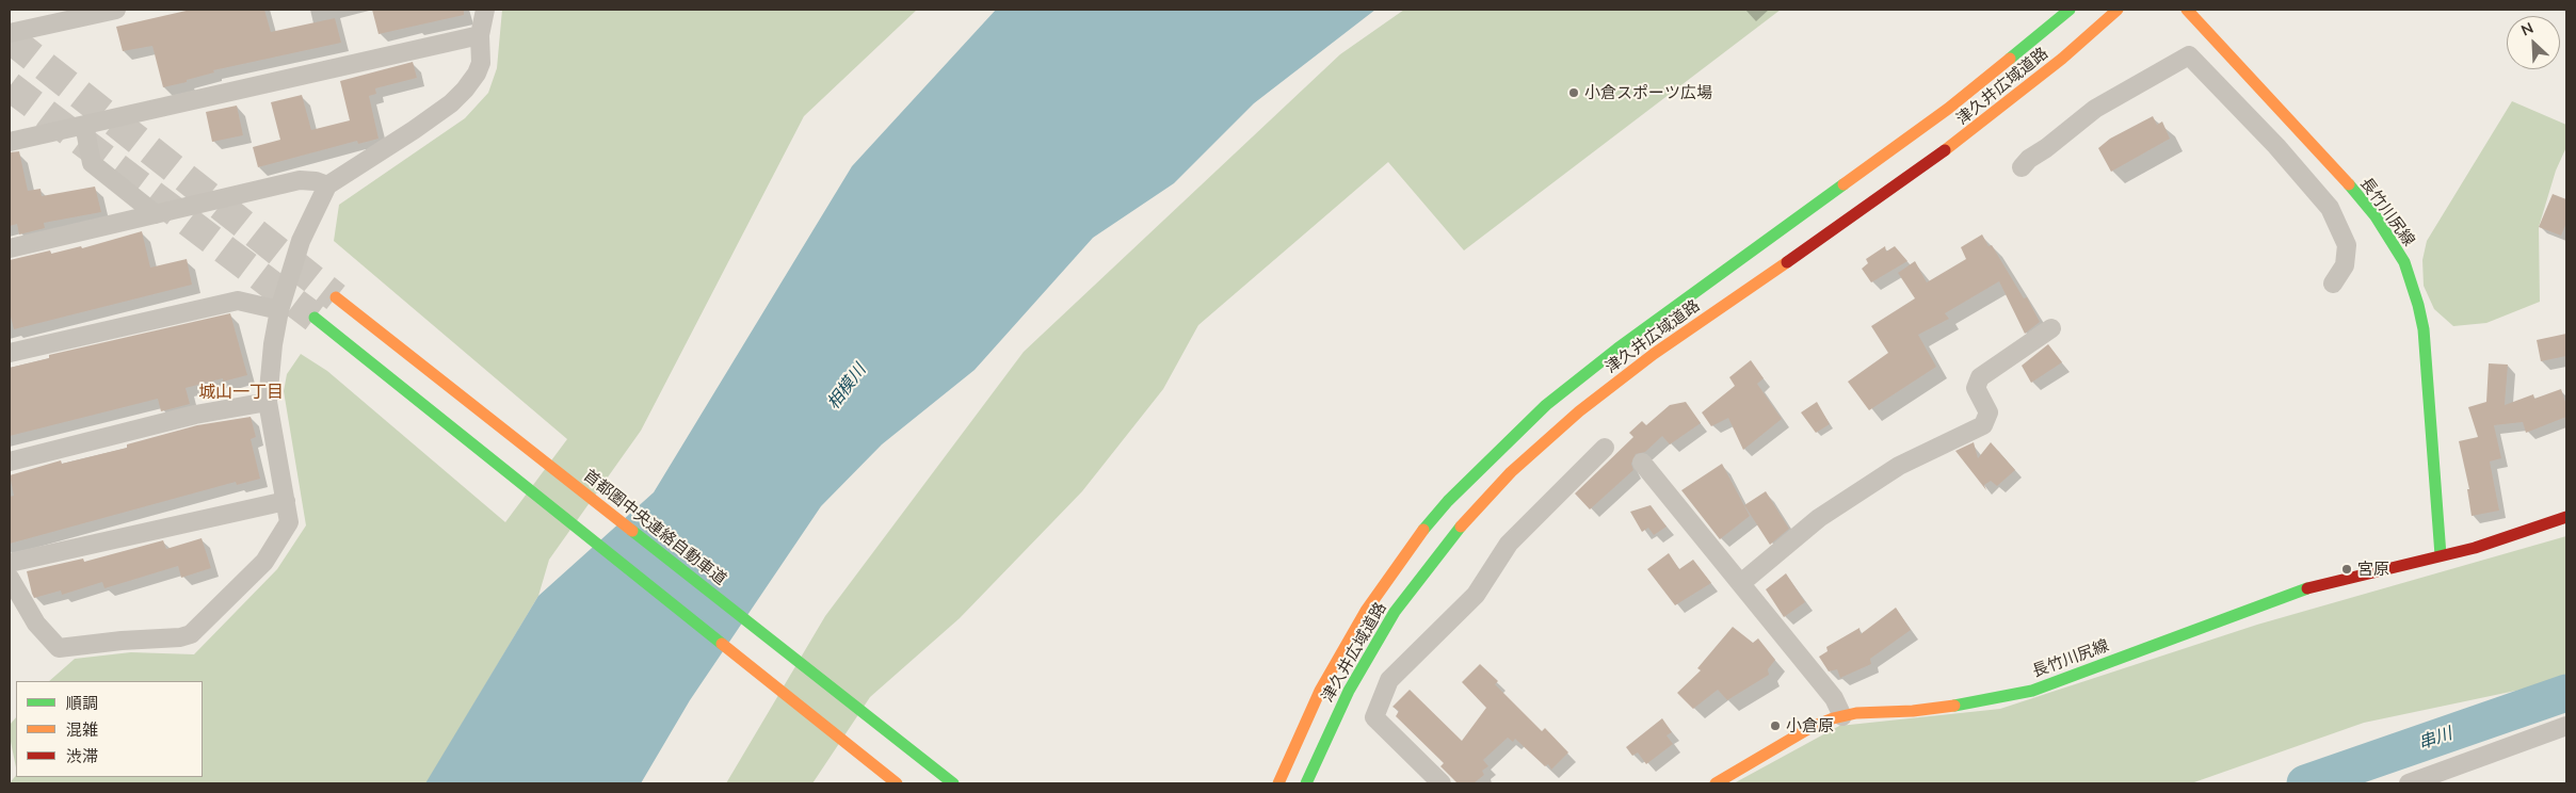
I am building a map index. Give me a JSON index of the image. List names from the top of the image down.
{
  "streets": {
    "main road": ["津久井広域道路", "長竹川尻線", "首都圏中央連絡自動車道"]
  },
  "districts": ["城山一丁目"],
  "water": ["相模川", "串川"],
  "places": ["小倉スポーツ広場", "宮原", "小倉原"],
  "legend": ["順調", "混雑", "渋滞"],
  "north": "top left"
}
